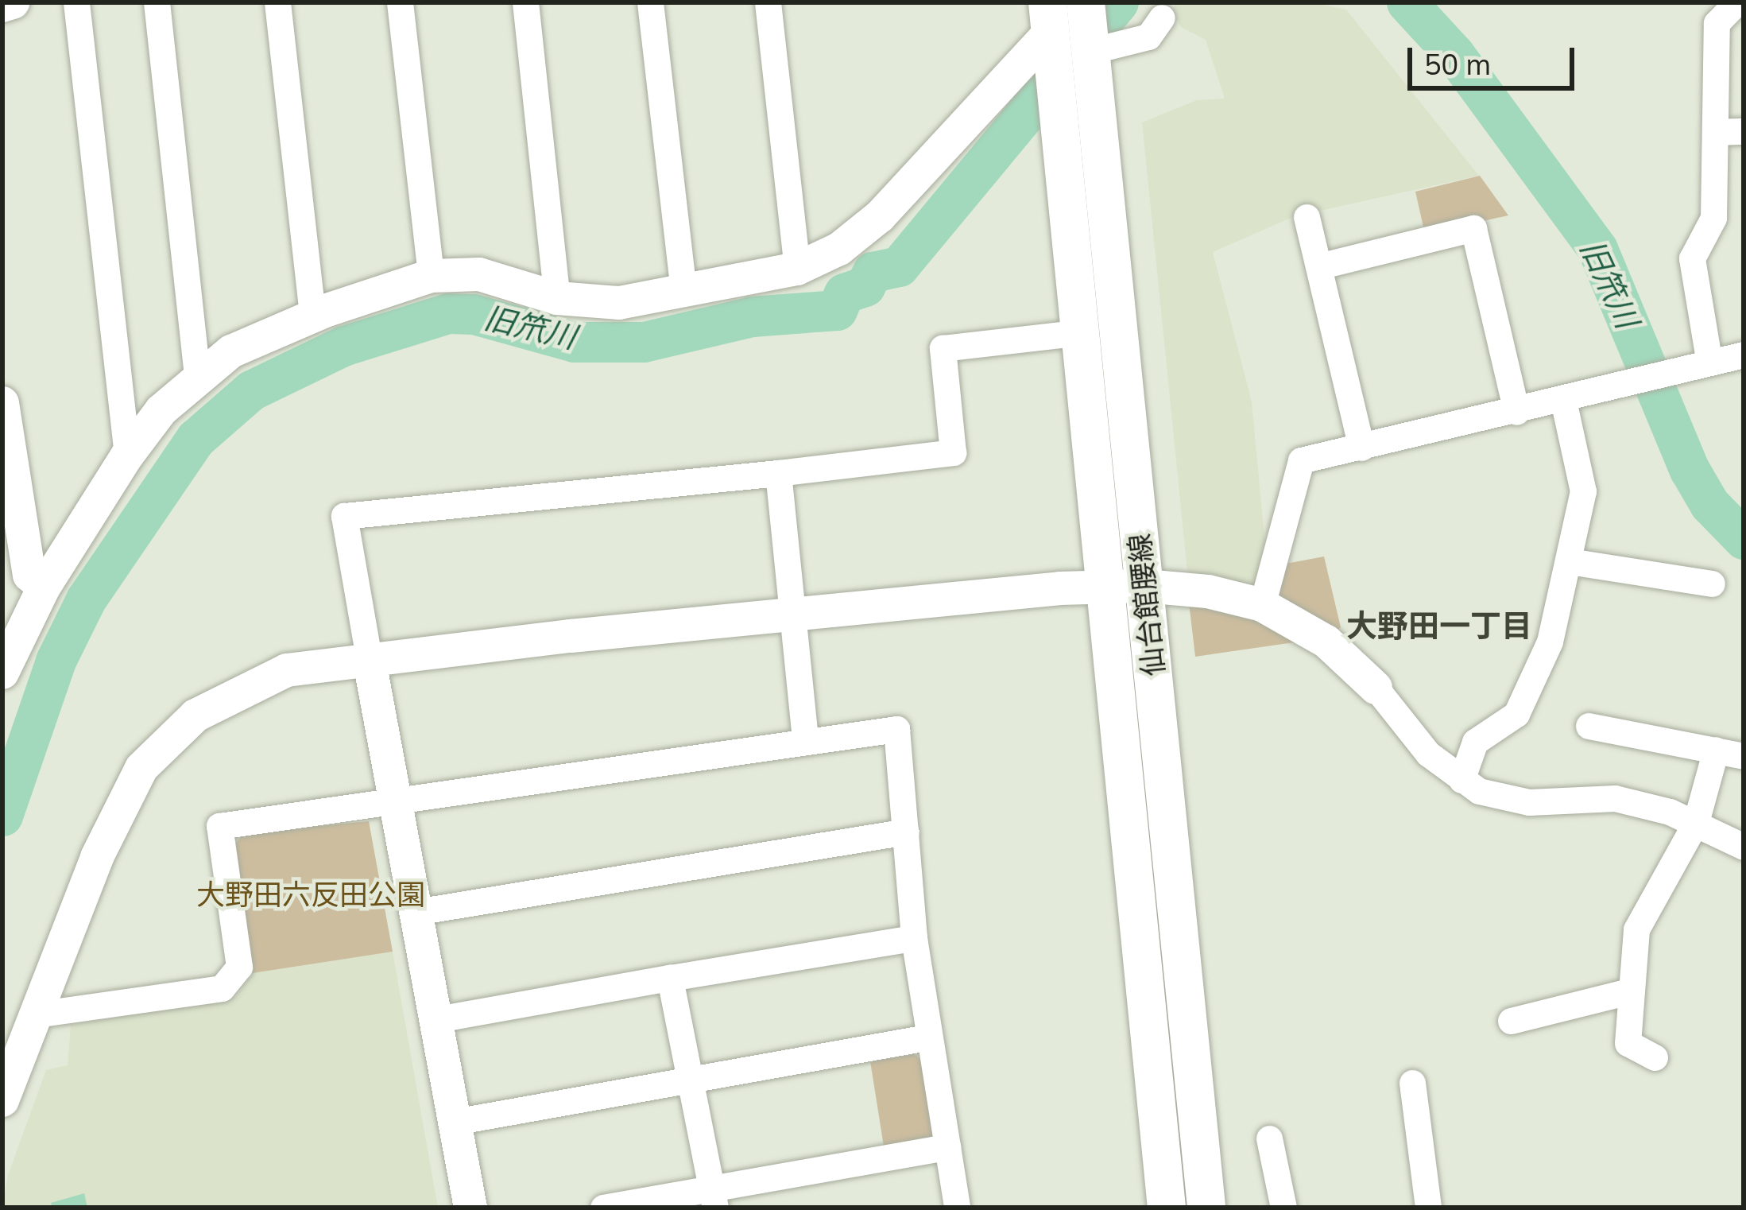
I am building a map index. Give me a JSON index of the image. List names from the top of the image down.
{
  "streets": {
    "main road": ["仙台館腰線"]
  },
  "districts": ["大野田一丁目"],
  "water": ["旧笊川"],
  "parks": ["大野田六反田公園"],
  "scale_bar": "50 m"
}
